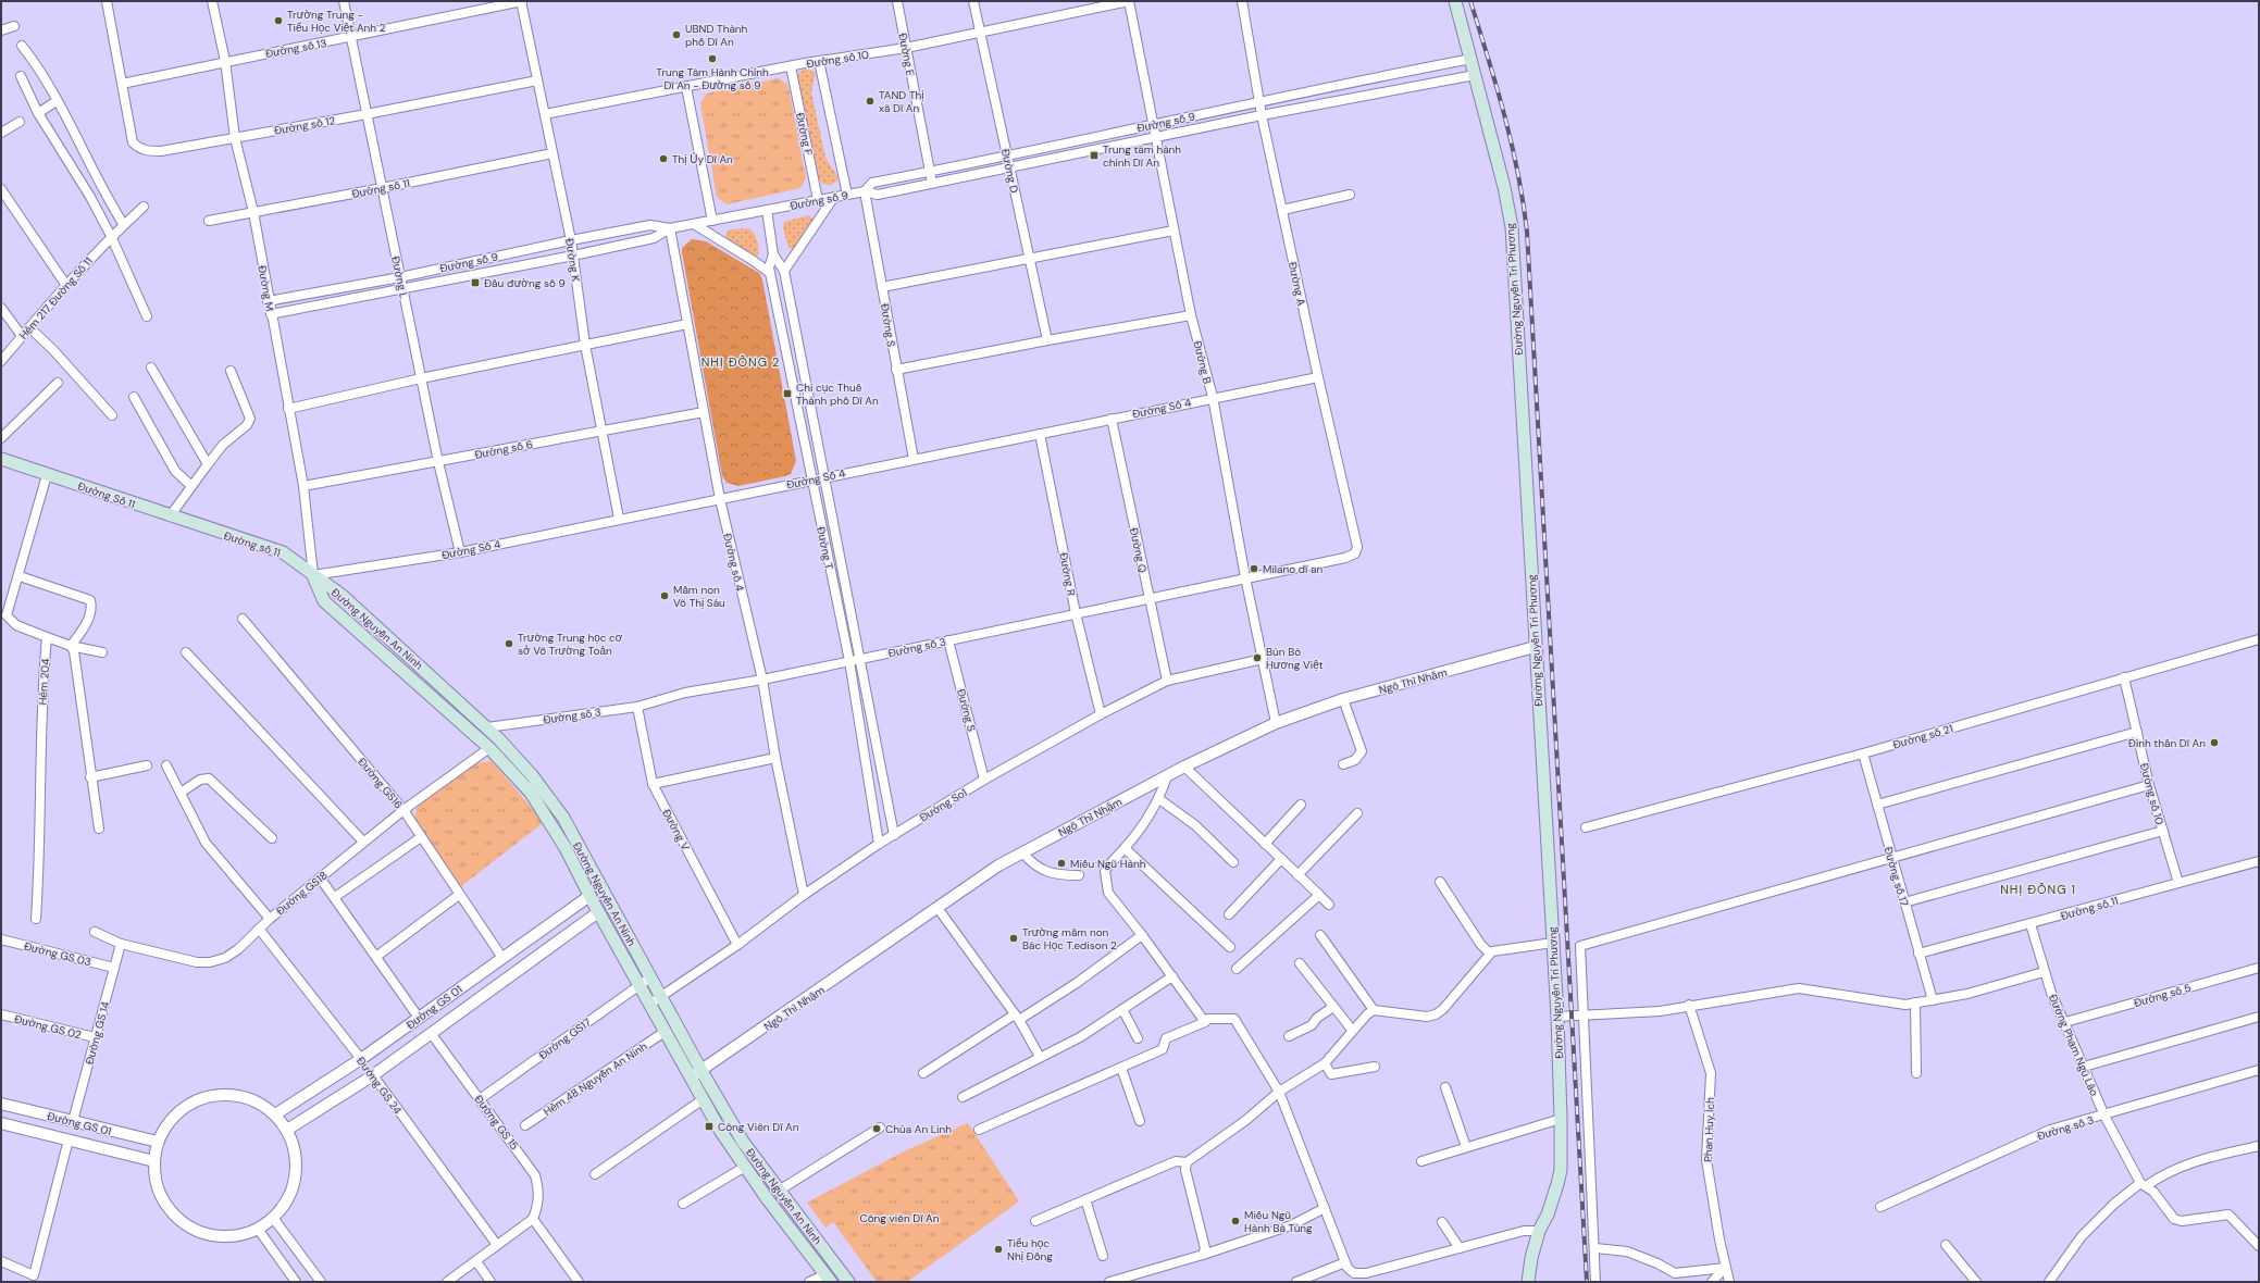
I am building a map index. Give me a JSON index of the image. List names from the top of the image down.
{
  "streets": {
    "main road": [
      "Đường số 11",
      "Đường Nguyễn Tri Phương",
      "Đường Số 11",
      "Đường Nguyễn An Ninh"
    ],
    "street": [
      "Đường số 13",
      "Đường E",
      "Đường số 10",
      "Đường số 9",
      "Đường số 12",
      "Đường F",
      "Đường D",
      "Đường K",
      "Đường L",
      "Đường A",
      "Đường M",
      "Hẻm 217 Đường Số 11",
      "Đường S",
      "Đường B",
      "Đường Số 4",
      "Đường số 6",
      "Đường T",
      "Đường Q",
      "Đường số 4",
      "Đường R",
      "Đường số 3",
      "Ngô Thì Nhậm",
      "Hẻm 204",
      "Đường số 21",
      "Đường GS16",
      "Đường So1",
      "Đường V",
      "Đường số 17",
      "Đường GS18",
      "Đường GS 03",
      "Đường số 5",
      "Đường GS 01",
      "Đường GS 02",
      "Đường GS 14",
      "Đường GS17",
      "Đường Phạm Ngũ Lão",
      "Hẻm 48 Nguyễn An Ninh",
      "Đường GS 24",
      "Đường GS 15",
      "Phan Huy Ích"
    ]
  },
  "crossings": [
    ["Đường số 13", "Đường số 12"],
    ["Đường số 13", "Đường K"],
    ["Đường số 13", "Đường L"],
    ["Đường số 13", "Đường M"],
    ["Đường E", "Đường số 10"],
    ["Đường E", "Đường số 9"],
    ["Đường số 10", "Đường F"],
    ["Đường số 10", "Đường D"],
    ["Đường số 10", "Đường số 11"],
    ["Đường số 10", "Đường K"],
    ["Đường số 10", "Đường B"],
    ["Đường số 10", "Đường số 21"],
    ["Đường số 9", "Đường F"],
    ["Đường số 9", "Đường D"],
    ["Đường số 9", "Đường K"],
    ["Đường số 9", "Đường L"],
    ["Đường số 9", "Đường A"],
    ["Đường số 9", "Đường M"],
    ["Đường số 9", "Đường Nguyễn Tri Phương"],
    ["Đường số 9", "Đường S"],
    ["Đường số 9", "Đường B"],
    ["Đường số 9", "Đường T"],
    ["Đường số 9", "Đường số 4"],
    ["Đường số 12", "Đường K"],
    ["Đường số 12", "Đường L"],
    ["Đường số 12", "Đường M"],
    ["Đường số 11", "Đường K"],
    ["Đường số 11", "Đường L"],
    ["Đường số 11", "Đường M"],
    ["Đường số 11", "Đường Số 4"],
    ["Đường số 11", "Đường Số 11"],
    ["Đường số 11", "Đường Nguyễn An Ninh"],
    ["Đường số 11", "Đường số 17"],
    ["Đường số 11", "Đường Phạm Ngũ Lão"],
    ["Đường K", "Đường Số 4"],
    ["Đường K", "Đường số 6"],
    ["Đường L", "Đường Số 4"],
    ["Đường L", "Đường số 6"],
    ["Đường A", "Đường Số 4"],
    ["Đường A", "Đường số 3"],
    ["Đường M", "Đường Số 4"],
    ["Đường M", "Đường số 6"],
    ["Đường M", "Đường Nguyễn An Ninh"],
    ["Đường Nguyễn Tri Phương", "Ngô Thì Nhậm"],
    ["Đường S", "Đường Số 4"],
    ["Đường S", "Đường số 3"],
    ["Đường S", "Đường So1"],
    ["Đường B", "Đường Số 4"],
    ["Đường B", "Đường số 3"],
    ["Đường B", "Ngô Thì Nhậm"],
    ["Đường B", "Đường So1"],
    ["Đường Số 4", "Đường T"],
    ["Đường Số 4", "Đường Q"],
    ["Đường Số 4", "Đường số 4"],
    ["Đường Số 4", "Đường R"],
    ["Đường Số 4", "Đường Nguyễn An Ninh"],
    ["Đường số 6", "Đường số 4"],
    ["Đường T", "Đường số 3"],
    ["Đường T", "Đường So1"],
    ["Đường Q", "Đường số 3"],
    ["Đường Q", "Đường So1"],
    ["Đường số 4", "Đường số 3"],
    ["Đường số 4", "Đường So1"],
    ["Đường R", "Đường số 3"],
    ["Đường R", "Đường So1"],
    ["Đường Nguyễn An Ninh", "Đường số 3"],
    ["Đường Nguyễn An Ninh", "Ngô Thì Nhậm"],
    ["Đường Nguyễn An Ninh", "Đường So1"],
    ["Đường Nguyễn An Ninh", "Đường GS18"],
    ["Đường Nguyễn An Ninh", "Đường GS 01"],
    ["Đường Nguyễn An Ninh", "Đường GS17"],
    ["Đường Nguyễn An Ninh", "Hẻm 48 Nguyễn An Ninh"],
    ["Đường số 3", "Đường V"],
    ["Đường số 3", "Đường Phạm Ngũ Lão"],
    ["Đường số 21", "Đường số 17"],
    ["Đường GS16", "Đường GS18"],
    ["Đường GS16", "Đường GS 01"],
    ["Đường So1", "Đường V"],
    ["Đường GS18", "Đường GS 14"],
    ["Đường GS18", "Đường GS 24"],
    ["Đường GS 03", "Đường GS 14"],
    ["Đường số 5", "Đường Phạm Ngũ Lão"],
    ["Đường GS 01", "Đường GS 14"],
    ["Đường GS 01", "Đường GS 24"],
    ["Đường GS 01", "Đường GS 15"],
    ["Đường GS 02", "Đường GS 14"],
    ["Đường GS17", "Đường GS 15"]
  ],
  "districts": ["NHỊ ĐỒNG 2", "NHỊ ĐỒNG 1"],
  "parks": ["Công viên Dĩ An"],
  "places": {
    "other": [
      "Trường Trung - Tiểu Học Việt Anh 2",
      "UBND Thành phố Dĩ An",
      "Trung Tâm Hành Chính Dĩ An - Đường số 9",
      "TAND Thị xã Dĩ An",
      "Thị Ủy Dĩ An",
      "Milano dĩ an",
      "Mầm non Võ Thị Sáu",
      "Trường Trung học cơ sở Võ Trường Toản",
      "Bún Bò Hương Việt",
      "Đình thần Dĩ An",
      "Miếu Ngũ Hành",
      "Trường mầm non Bác Học T.edison 2",
      "Chùa An Linh",
      "Miếu Ngũ Hành Bà Tùng",
      "Tiểu học Nhị Đồng"
    ],
    "transit": [
      "Trung tâm hành chính Dĩ An",
      "Đầu đường số 9",
      "Chi cục Thuế Thành phố Dĩ An",
      "Công Viên Dĩ An"
    ]
  }
}
